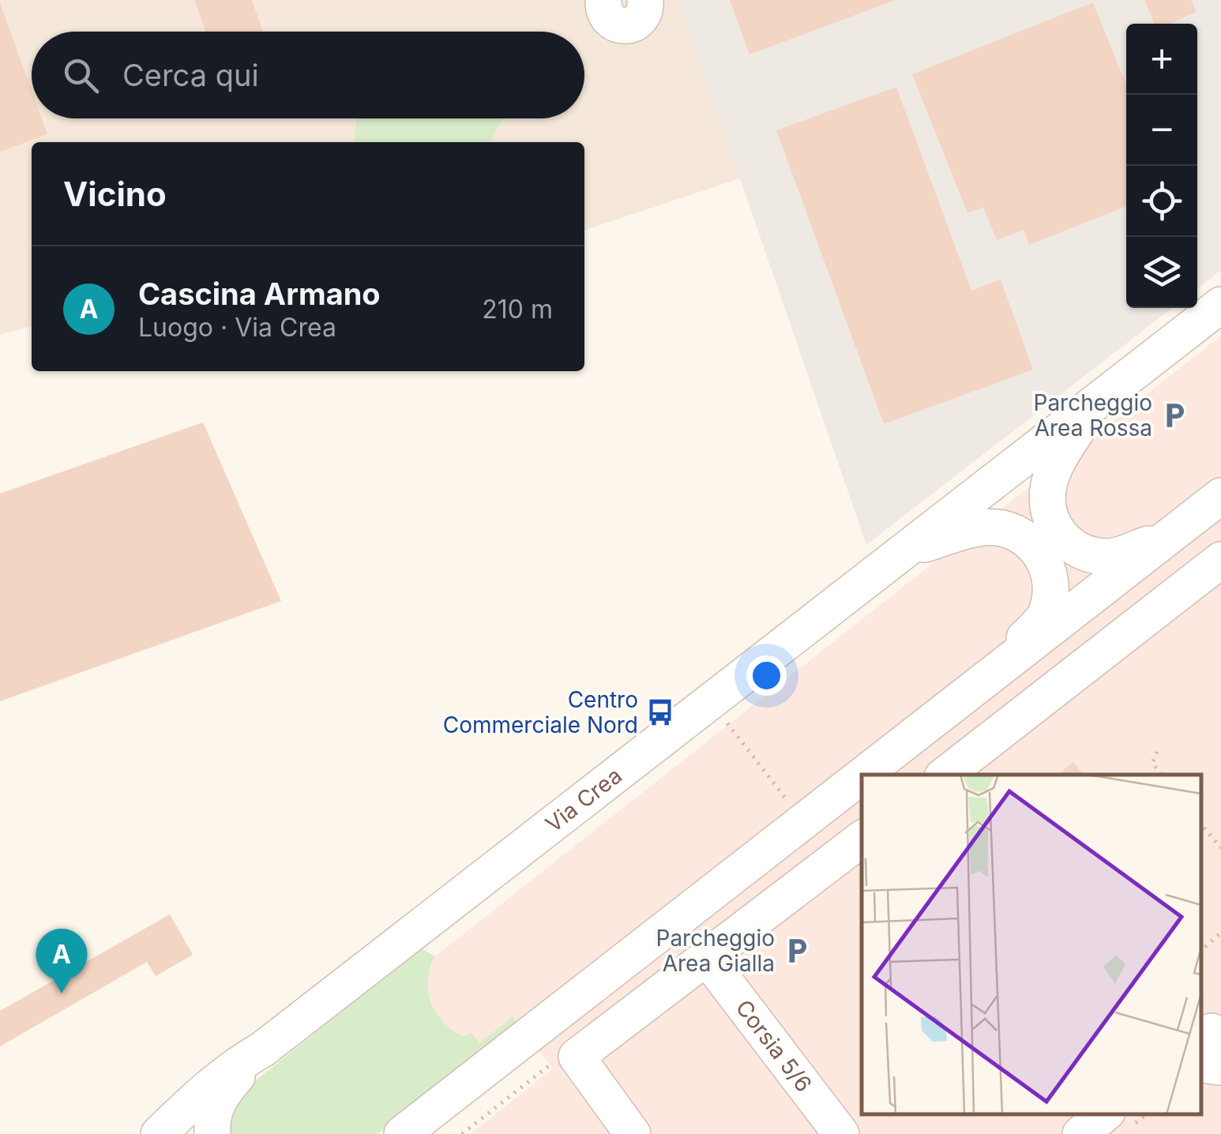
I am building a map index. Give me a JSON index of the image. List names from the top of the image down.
{
  "streets": {
    "street": ["Via Crea", "Corsia 5/6"]
  },
  "places": {
    "parking": ["Parcheggio Area Rossa", "Parcheggio Area Gialla"],
    "bus stop": ["Centro Commerciale Nord"]
  },
  "page": {
    "map_buttons": ["+", "−"],
    "search": "Cerca qui",
    "heading": "Vicino",
    "list": [
      {
        "mark": "A",
        "name": "Cascina Armano",
        "note": "Luogo · Via Crea",
        "value": "210 m"
      }
    ],
    "pins": "A"
  }
}
